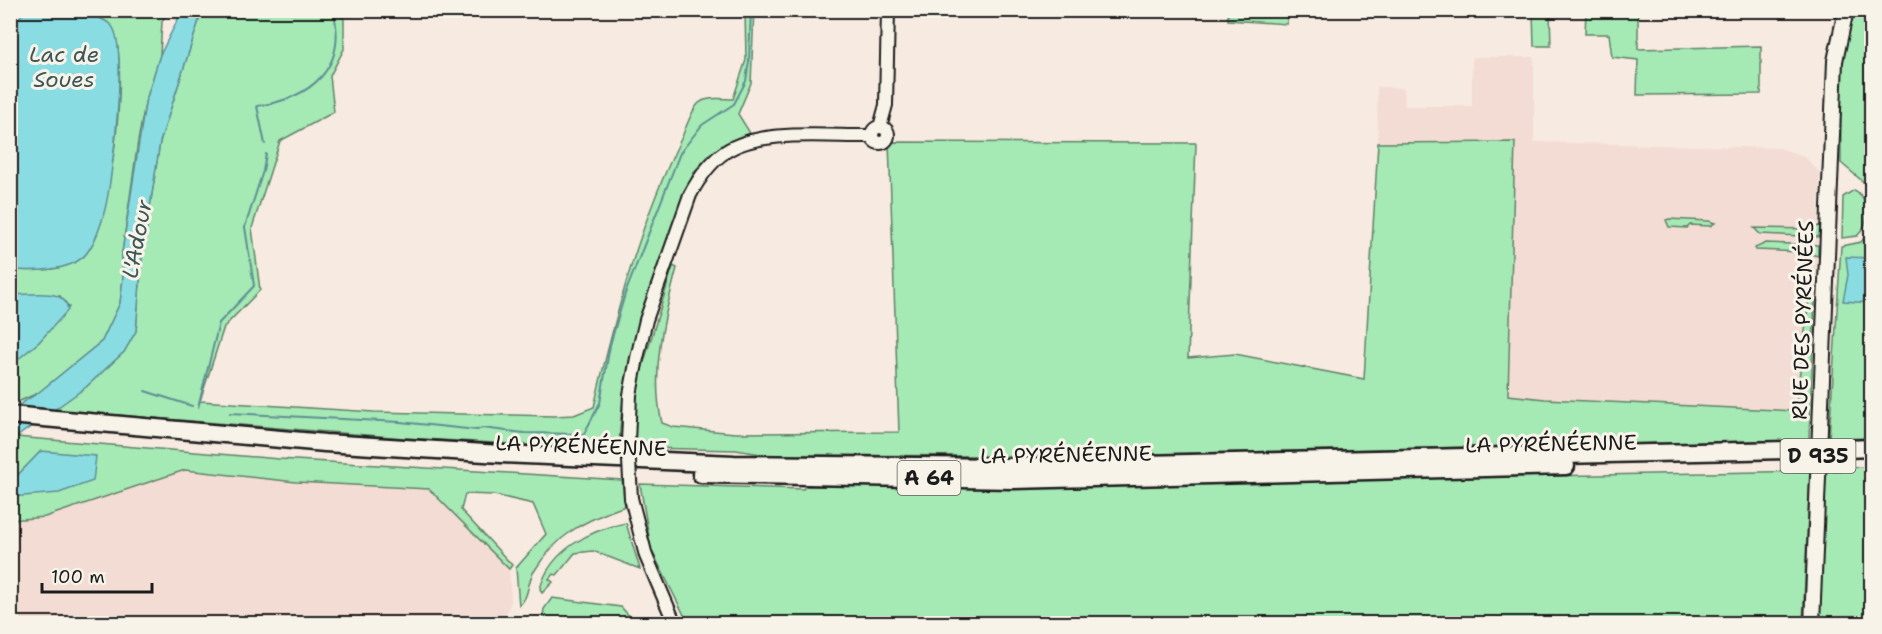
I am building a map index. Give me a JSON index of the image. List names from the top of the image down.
{
  "streets": {
    "highway": ["LA PYRÉNÉENNE", "A 64"],
    "main road": ["RUE DES PYRÉNÉES", "D 935"]
  },
  "water": ["Lac de Soues", "L'Adour"],
  "scale_bar": "100 m"
}
